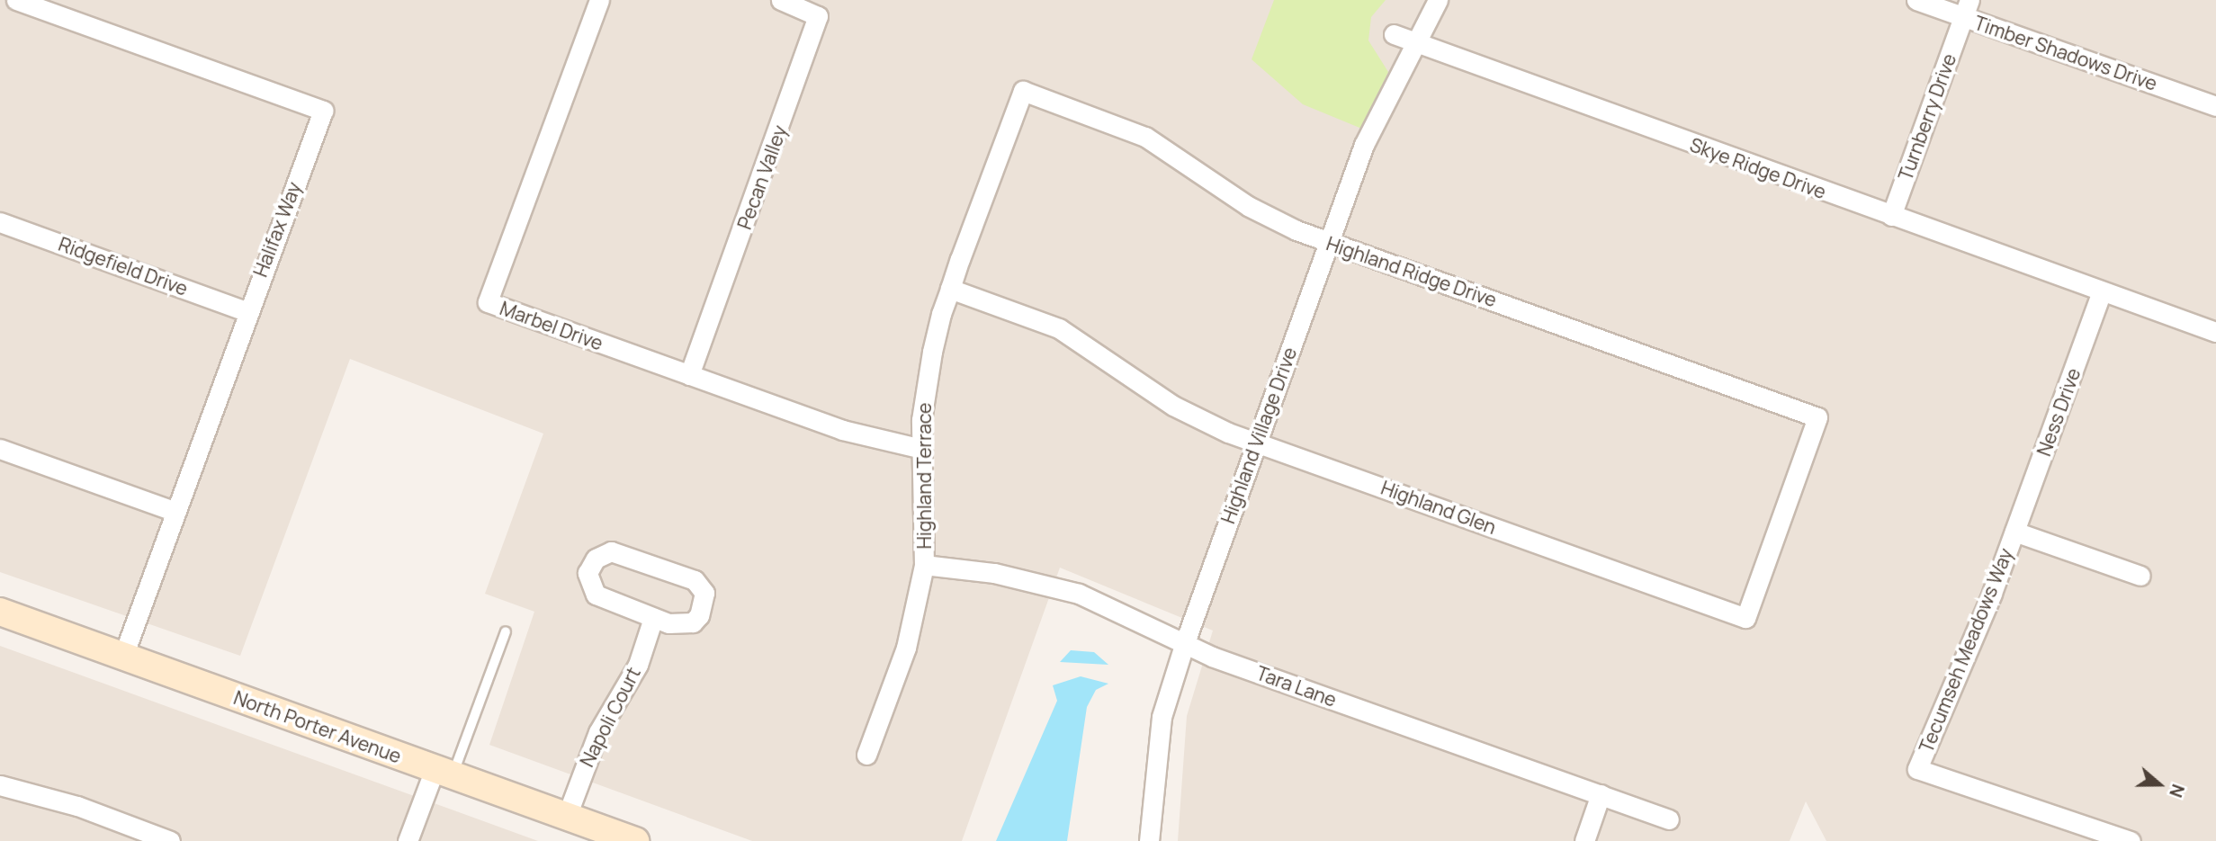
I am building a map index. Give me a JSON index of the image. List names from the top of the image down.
{
  "streets": {
    "main road": ["North Porter Avenue"],
    "street": [
      "Timber Shadows Drive",
      "Turnberry Drive",
      "Skye Ridge Drive",
      "Pecan Valley",
      "Halifax Way",
      "Ridgefield Drive",
      "Highland Ridge Drive",
      "Marbel Drive",
      "Ness Drive",
      "Highland Village Drive",
      "Highland Terrace",
      "Highland Glen",
      "Tecumseh Meadows Way",
      "Tara Lane",
      "Napoli Court"
    ]
  },
  "crossings": [
    ["Timber Shadows Drive", "Turnberry Drive"],
    ["Turnberry Drive", "Skye Ridge Drive"],
    ["Skye Ridge Drive", "Ness Drive"],
    ["Skye Ridge Drive", "Highland Village Drive"],
    ["Pecan Valley", "Marbel Drive"],
    ["Halifax Way", "Ridgefield Drive"],
    ["Halifax Way", "North Porter Avenue"],
    ["Highland Ridge Drive", "Highland Village Drive"],
    ["Highland Ridge Drive", "Highland Terrace"],
    ["Highland Ridge Drive", "Highland Glen"],
    ["Marbel Drive", "Highland Terrace"],
    ["Ness Drive", "Tecumseh Meadows Way"],
    ["Highland Village Drive", "Highland Glen"],
    ["Highland Village Drive", "Tara Lane"],
    ["Highland Terrace", "Highland Glen"],
    ["Highland Terrace", "Tara Lane"],
    ["Napoli Court", "North Porter Avenue"]
  ],
  "north": "right"
}
